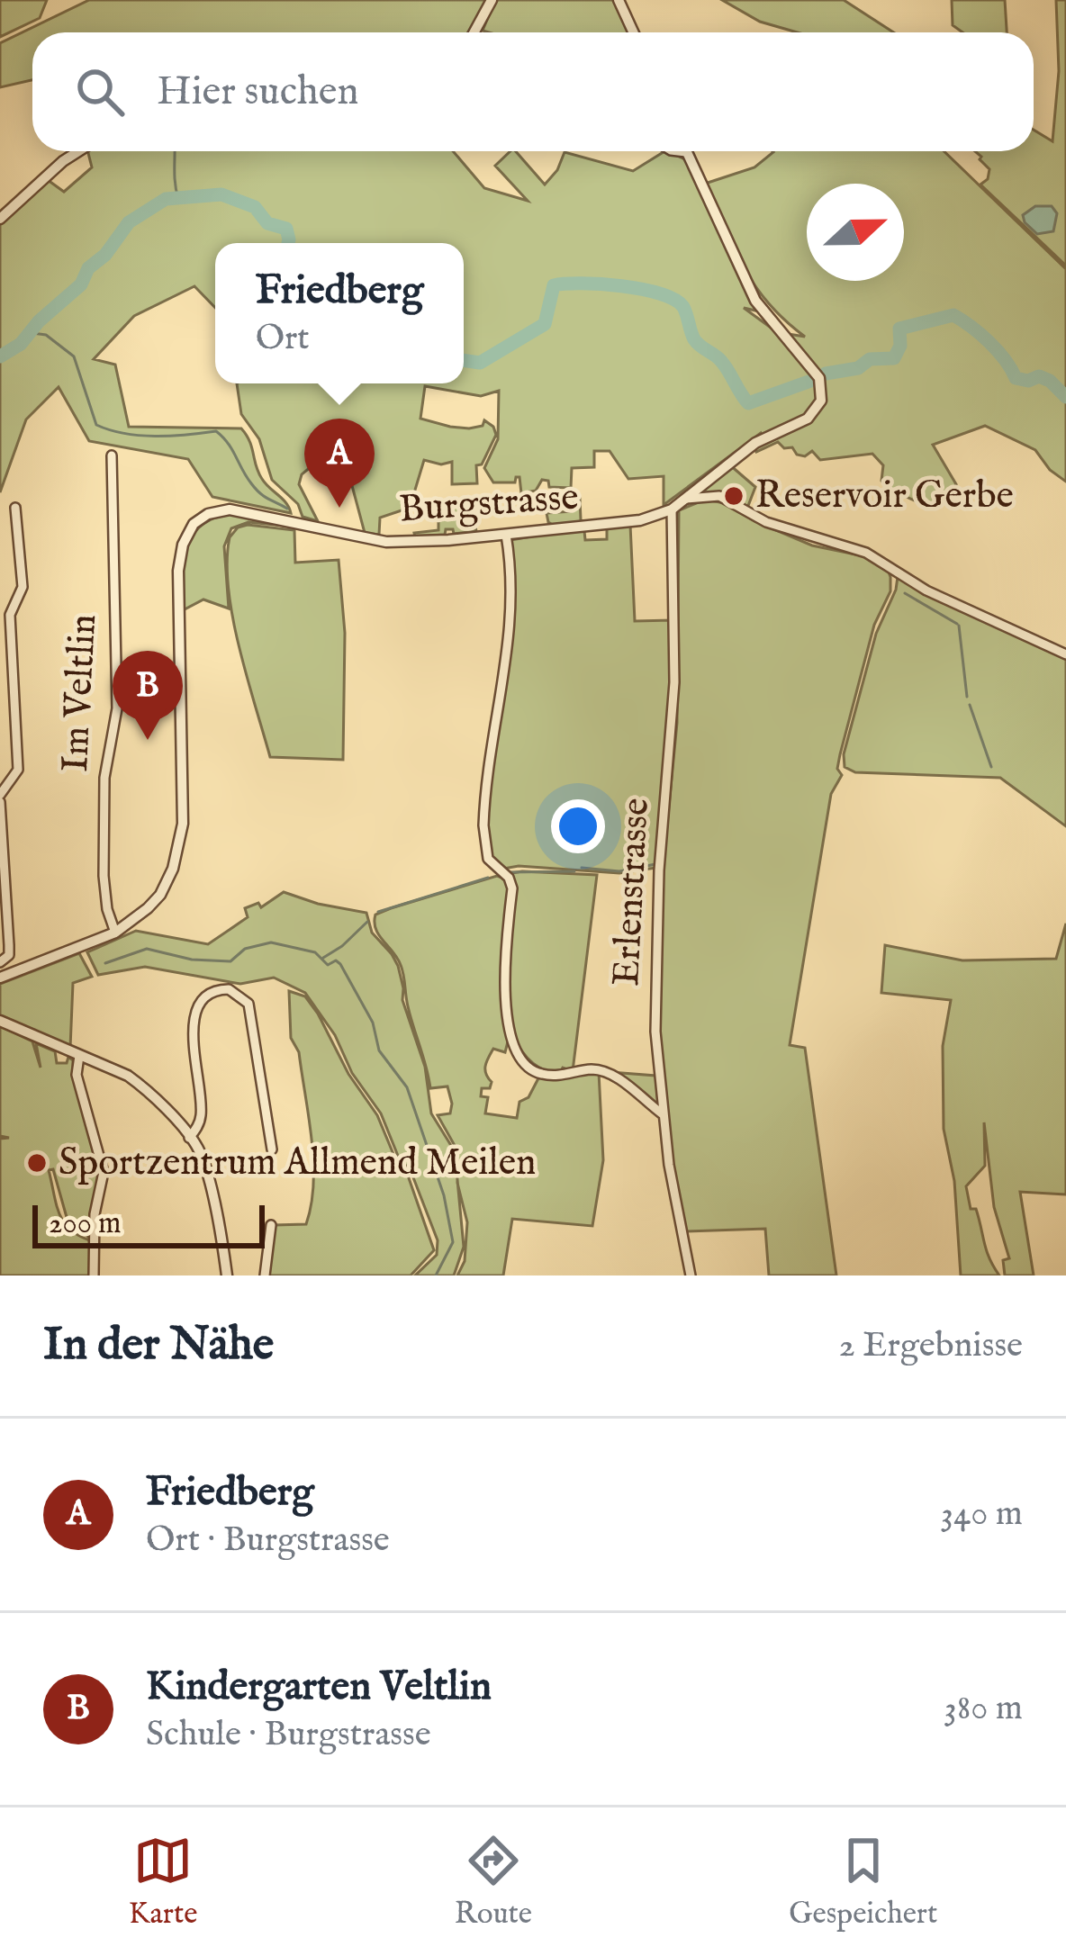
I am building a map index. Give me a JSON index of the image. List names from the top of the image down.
{
  "streets": {
    "street": ["Burgstrasse", "Im Veltlin", "Erlenstrasse"]
  },
  "crossings": [
    ["Burgstrasse", "Im Veltlin"],
    ["Burgstrasse", "Erlenstrasse"]
  ],
  "places": ["Reservoir Gerbe", "Sportzentrum Allmend Meilen"],
  "scale_bar": "200 m",
  "north": "right",
  "page": {
    "search": "Hier suchen",
    "popup": ["Friedberg", "Ort"],
    "pins": ["A", "B"],
    "scale": "200 m",
    "heading": ["In der Nähe", "2 Ergebnisse"],
    "list": [
      {
        "mark": "A",
        "name": "Friedberg",
        "note": "Ort · Burgstrasse",
        "value": "340 m"
      },
      {
        "mark": "B",
        "name": "Kindergarten Veltlin",
        "note": "Schule · Burgstrasse",
        "value": "380 m"
      }
    ],
    "nav": ["Karte", "Route", "Gespeichert"]
  }
}
